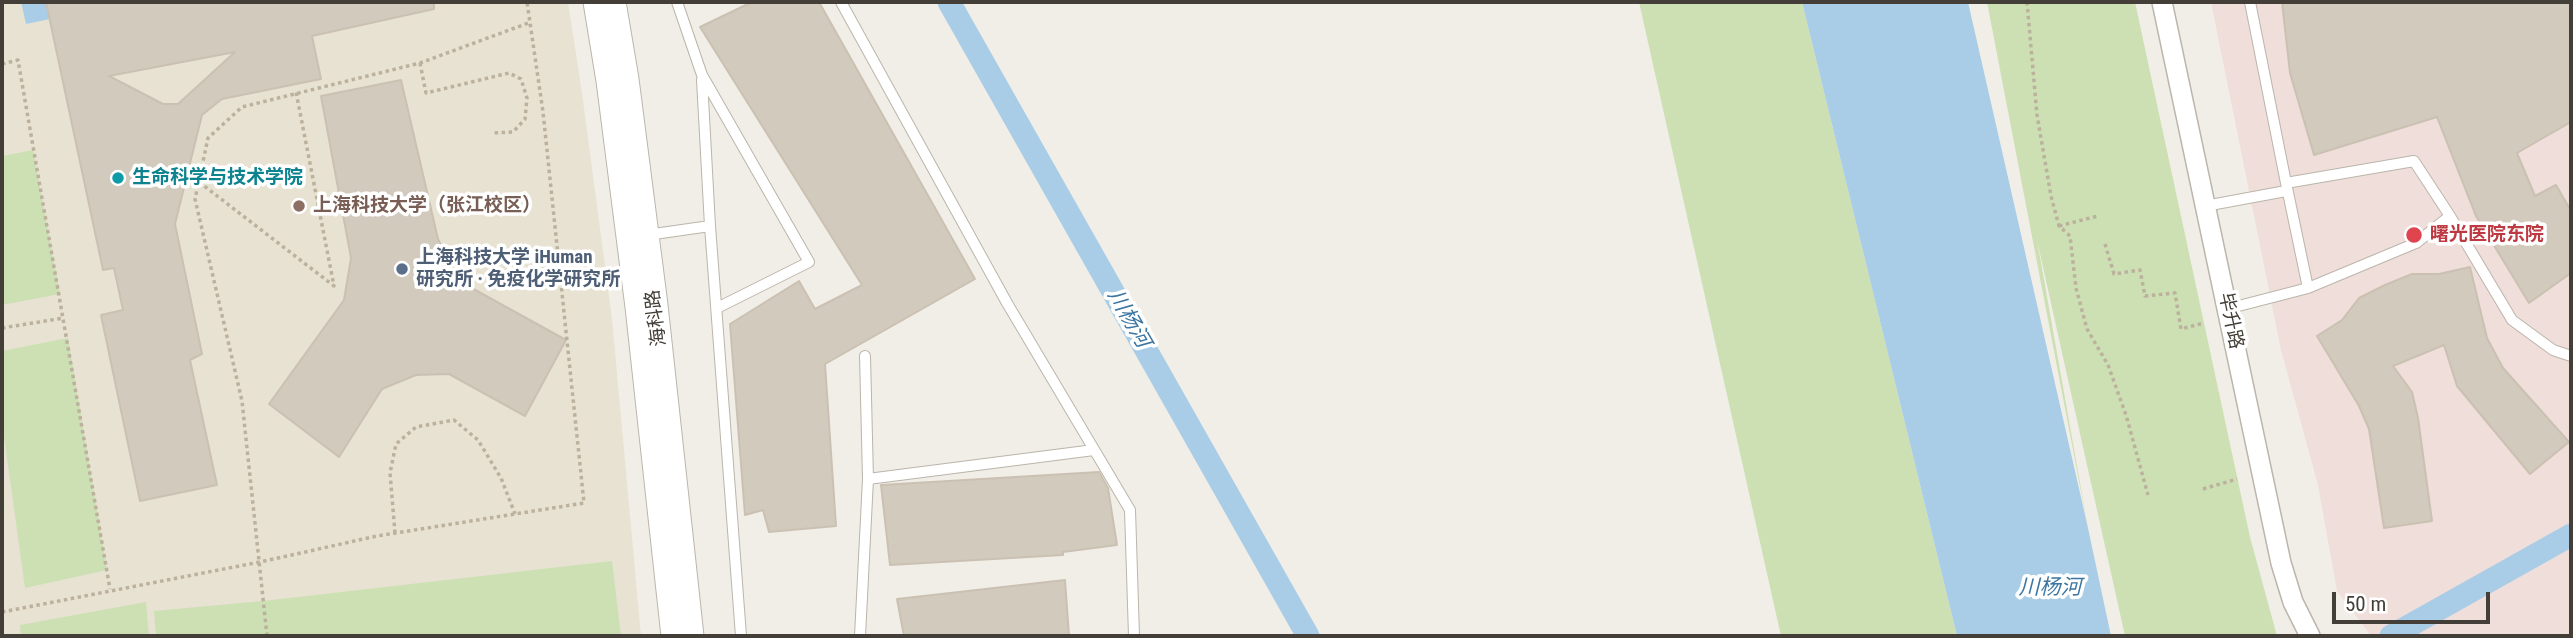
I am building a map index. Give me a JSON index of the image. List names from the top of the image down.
{
  "streets": {
    "street": ["海科路", "毕升路"]
  },
  "water": ["川杨河"],
  "places": [
    "生命科学与技术学院",
    "上海科技大学（张江校区）",
    "曙光医院东院",
    "上海科技大学 iHuman 研究所 · 免疫化学研究所"
  ],
  "scale_bar": "50 m"
}
